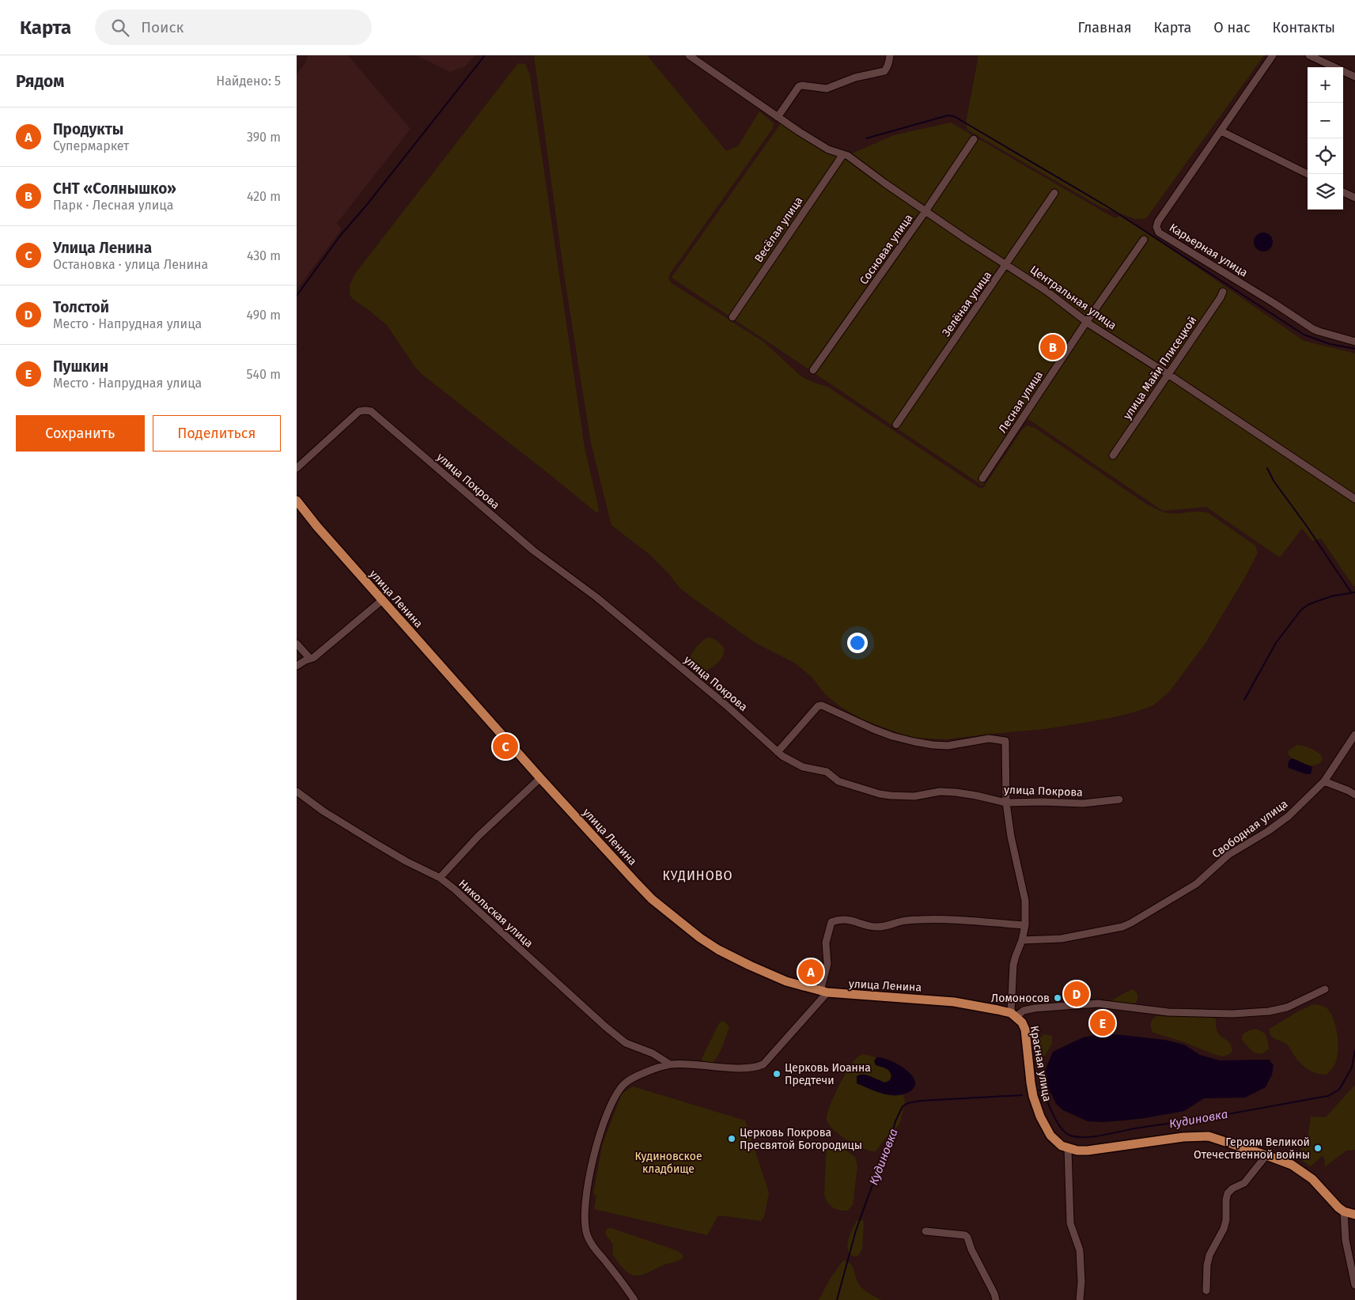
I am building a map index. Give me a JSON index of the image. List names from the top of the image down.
{
  "streets": {
    "main road": ["улица Ленина", "Красная улица"],
    "street": [
      "Весёлая улица",
      "Сосновая улица",
      "Карьерная улица",
      "Центральная улица",
      "Зелёная улица",
      "улица Майи Плисецкой",
      "Лесная улица",
      "улица Покрова",
      "Свободная улица",
      "Никольская улица"
    ]
  },
  "crossings": [
    ["Весёлая улица", "Центральная улица"],
    ["Сосновая улица", "Центральная улица"],
    ["Центральная улица", "Зелёная улица"],
    ["Центральная улица", "улица Майи Плисецкой"],
    ["Центральная улица", "Лесная улица"],
    ["улица Ленина", "Красная улица"]
  ],
  "districts": ["КУДИНОВО"],
  "water": ["Кудиновка"],
  "parks": ["Кудиновское кладбище"],
  "places": [
    "Ломоносов",
    "Церковь Иоанна Предтечи",
    "Церковь Покрова Пресвятой Богородицы",
    "Героям Великой Отечественной войны"
  ],
  "page": {
    "header": "Карта",
    "search": "Поиск",
    "nav": [
      "Главная",
      "Карта",
      "О нас",
      "Контакты"
    ],
    "heading": ["Рядом", "Найдено: 5"],
    "map_buttons": ["+", "−"],
    "list": [
      {
        "mark": "A",
        "name": "Продукты",
        "note": "Супермаркет",
        "value": "390 m"
      },
      {
        "mark": "B",
        "name": "СНТ «Солнышко»",
        "note": "Парк · Лесная улица",
        "value": "420 m"
      },
      {
        "mark": "C",
        "name": "Улица Ленина",
        "note": "Остановка · улица Ленина",
        "value": "430 m"
      },
      {
        "mark": "D",
        "name": "Толстой",
        "note": "Место · Напрудная улица",
        "value": "490 m"
      },
      {
        "mark": "E",
        "name": "Пушкин",
        "note": "Место · Напрудная улица",
        "value": "540 m"
      }
    ],
    "pins": [
      "B",
      "C",
      "A",
      "D",
      "E"
    ],
    "buttons": ["Сохранить", "Поделиться"]
  }
}
